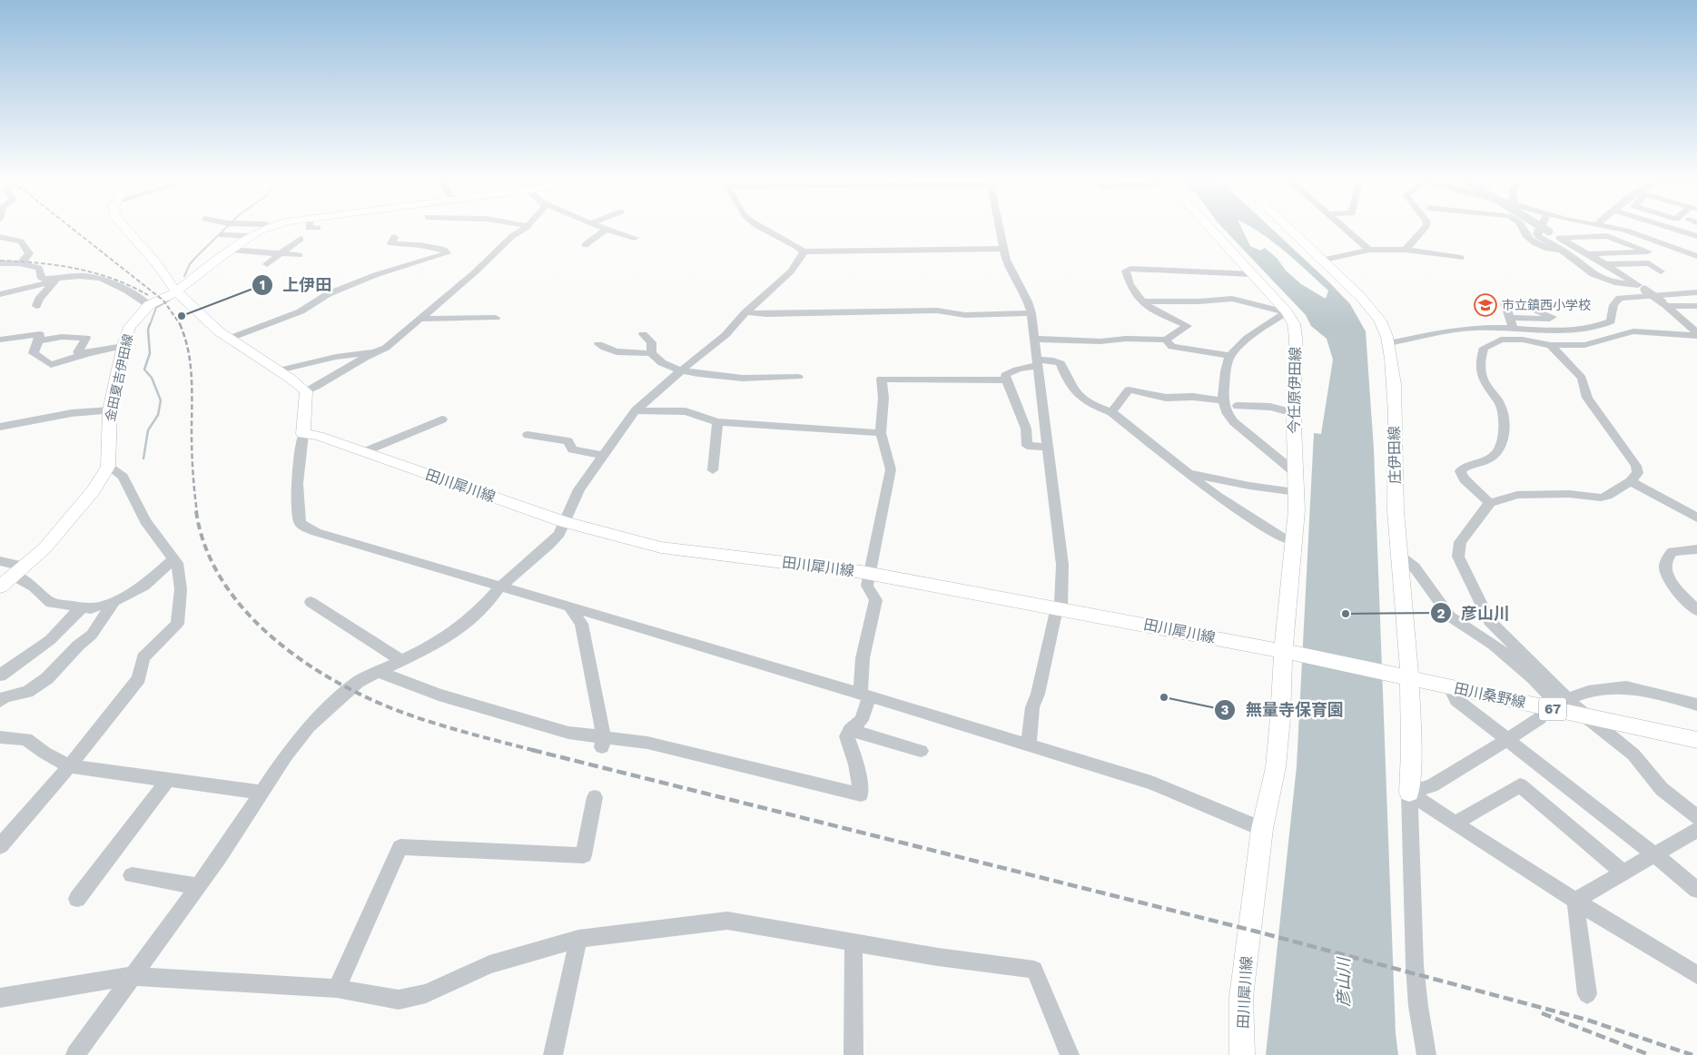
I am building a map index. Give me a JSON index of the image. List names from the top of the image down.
{
  "streets": {
    "main road": [
      "金田夏吉伊田線",
      "今任原伊田線",
      "庄伊田線",
      "田川犀川線",
      "田川桑野線",
      "67"
    ]
  },
  "crossings": [
    ["今任原伊田線", "田川犀川線"],
    ["今任原伊田線", "田川桑野線"],
    ["庄伊田線", "田川桑野線"],
    ["田川犀川線", "田川桑野線"]
  ],
  "water": ["彦山川"],
  "places": {
    "school or university": ["市立鎮西小学校"],
    "other": ["上伊田", "彦山川", "無量寺保育園"]
  }
}
